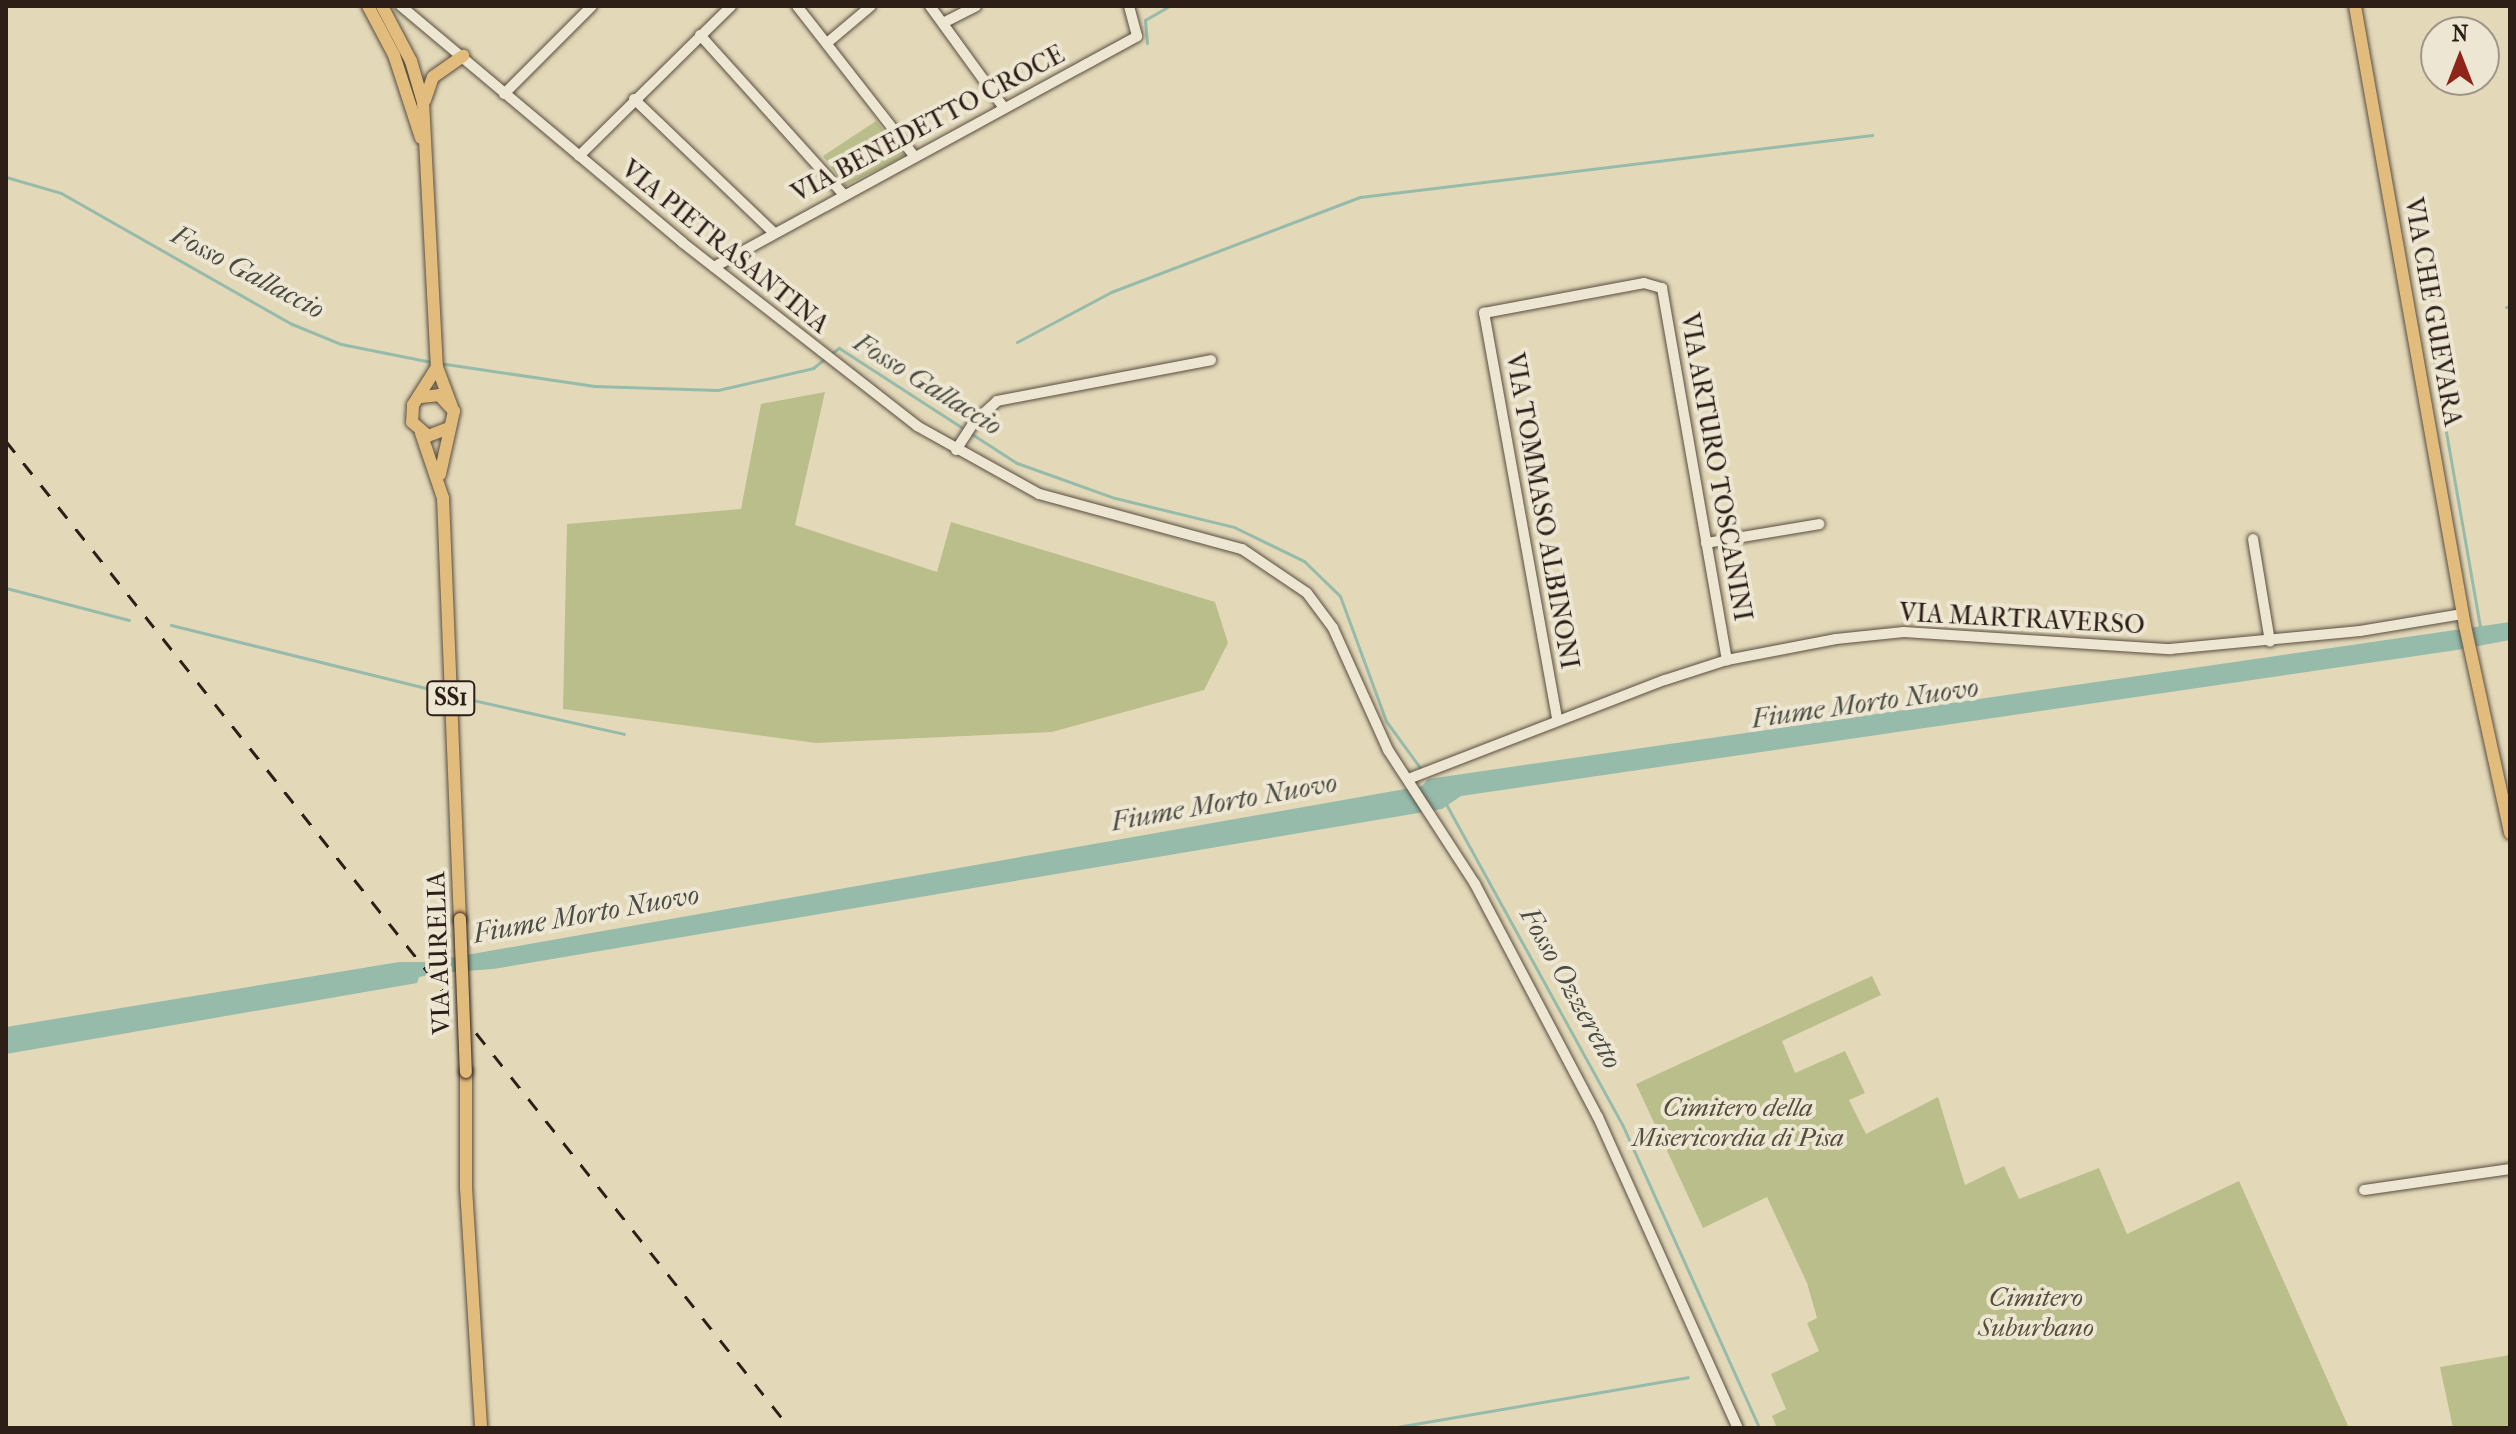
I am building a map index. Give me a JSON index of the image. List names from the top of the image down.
{
  "streets": {
    "main road": ["VIA CHE GUEVARA", "SS1", "VIA AURELIA"],
    "street": [
      "VIA BENEDETTO CROCE",
      "VIA PIETRASANTINA",
      "VIA ARTURO TOSCANINI",
      "VIA TOMMASO ALBINONI",
      "VIA MARTRAVERSO"
    ]
  },
  "crossings": [
    ["VIA BENEDETTO CROCE", "VIA PIETRASANTINA"],
    ["VIA PIETRASANTINA", "VIA MARTRAVERSO"],
    ["VIA CHE GUEVARA", "VIA MARTRAVERSO"],
    ["VIA ARTURO TOSCANINI", "VIA TOMMASO ALBINONI"],
    ["VIA ARTURO TOSCANINI", "VIA MARTRAVERSO"],
    ["VIA TOMMASO ALBINONI", "VIA MARTRAVERSO"],
    ["SS1", "VIA AURELIA"]
  ],
  "water": ["Fosso Gallaccio", "Fiume Morto Nuovo", "Fosso Ozzeretto"],
  "parks": ["Cimitero della Misericordia di Pisa", "Cimitero Suburbano"],
  "north": "top"
}
